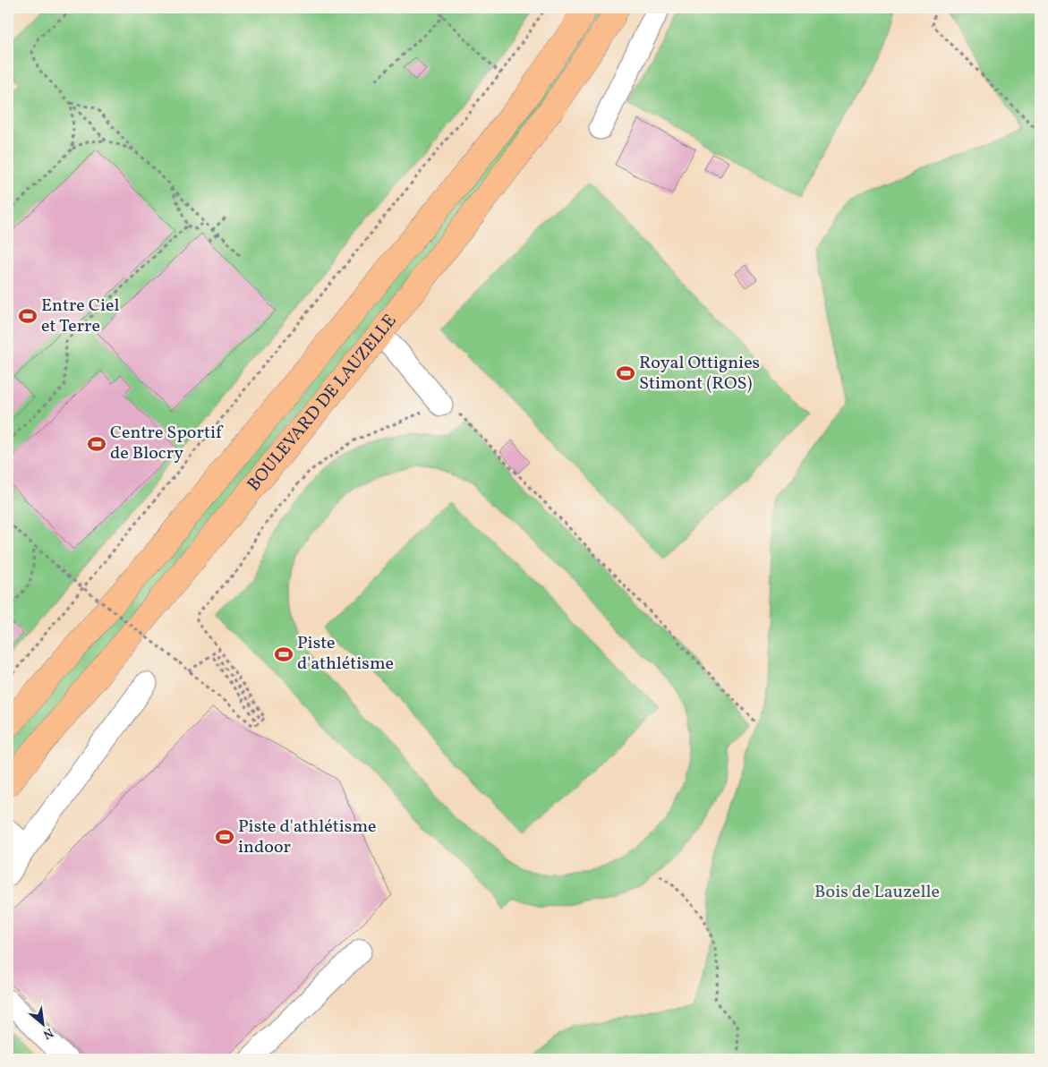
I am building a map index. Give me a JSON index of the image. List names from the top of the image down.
{
  "streets": {
    "main road": ["BOULEVARD DE LAUZELLE"]
  },
  "parks": ["Bois de Lauzelle"],
  "places": {
    "sports": [
      "Entre Ciel et Terre",
      "Royal Ottignies Stimont (ROS)",
      "Centre Sportif de Blocry",
      "Piste d'athlétisme",
      "Piste d'athlétisme indoor"
    ]
  },
  "north": "bottom right"
}
